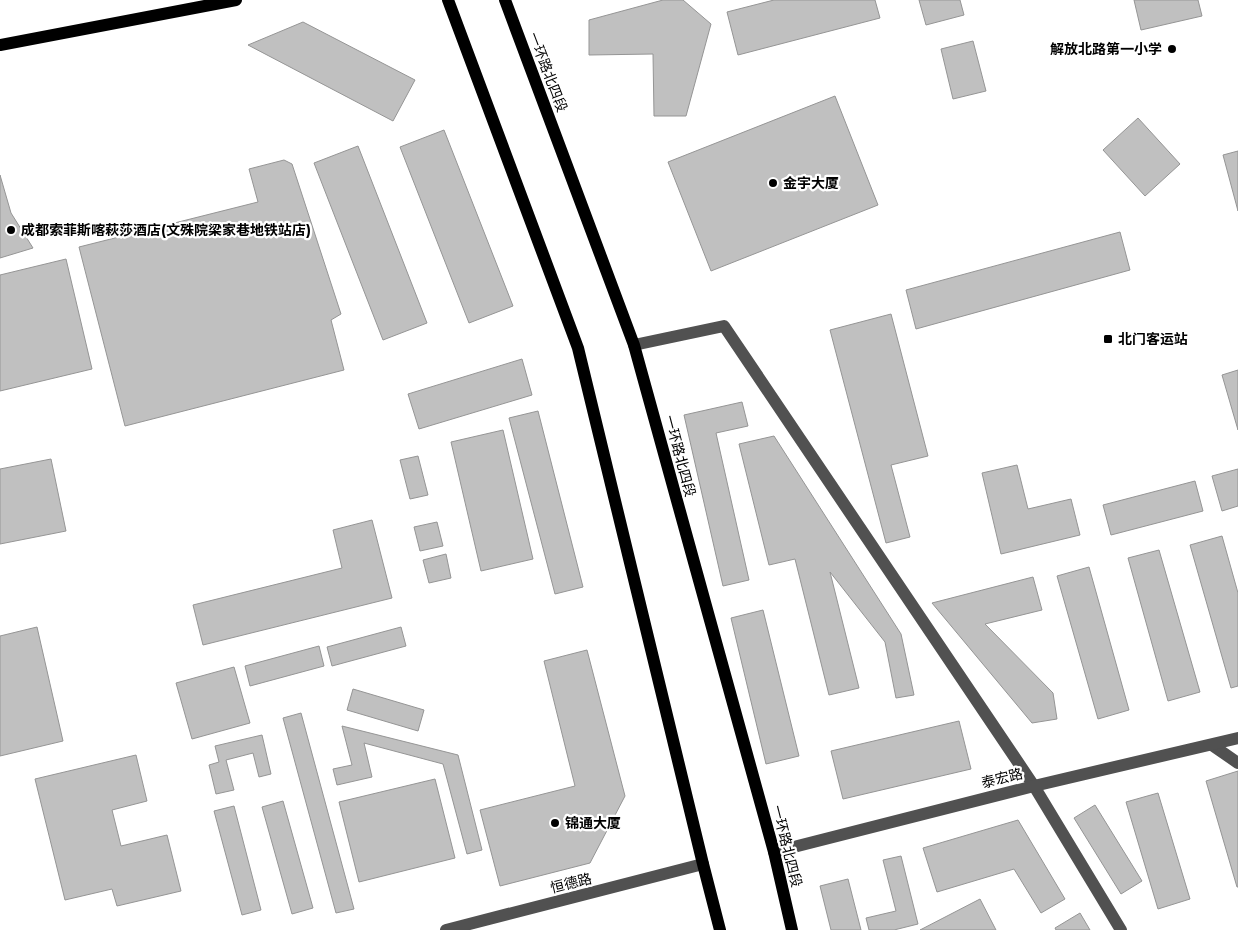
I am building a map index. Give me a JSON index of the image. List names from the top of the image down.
{
  "streets": {
    "main road": ["一环路北四段"],
    "street": ["泰宏路", "恒德路"]
  },
  "crossings": [
    ["一环路北四段", "泰宏路"]
  ],
  "places": {
    "other": [
      "解放北路第一小学",
      "金宇大厦",
      "成都索菲斯喀萩莎酒店(文殊院梁家巷地铁站店)",
      "锦通大厦"
    ],
    "transit": ["北门客运站"]
  }
}
